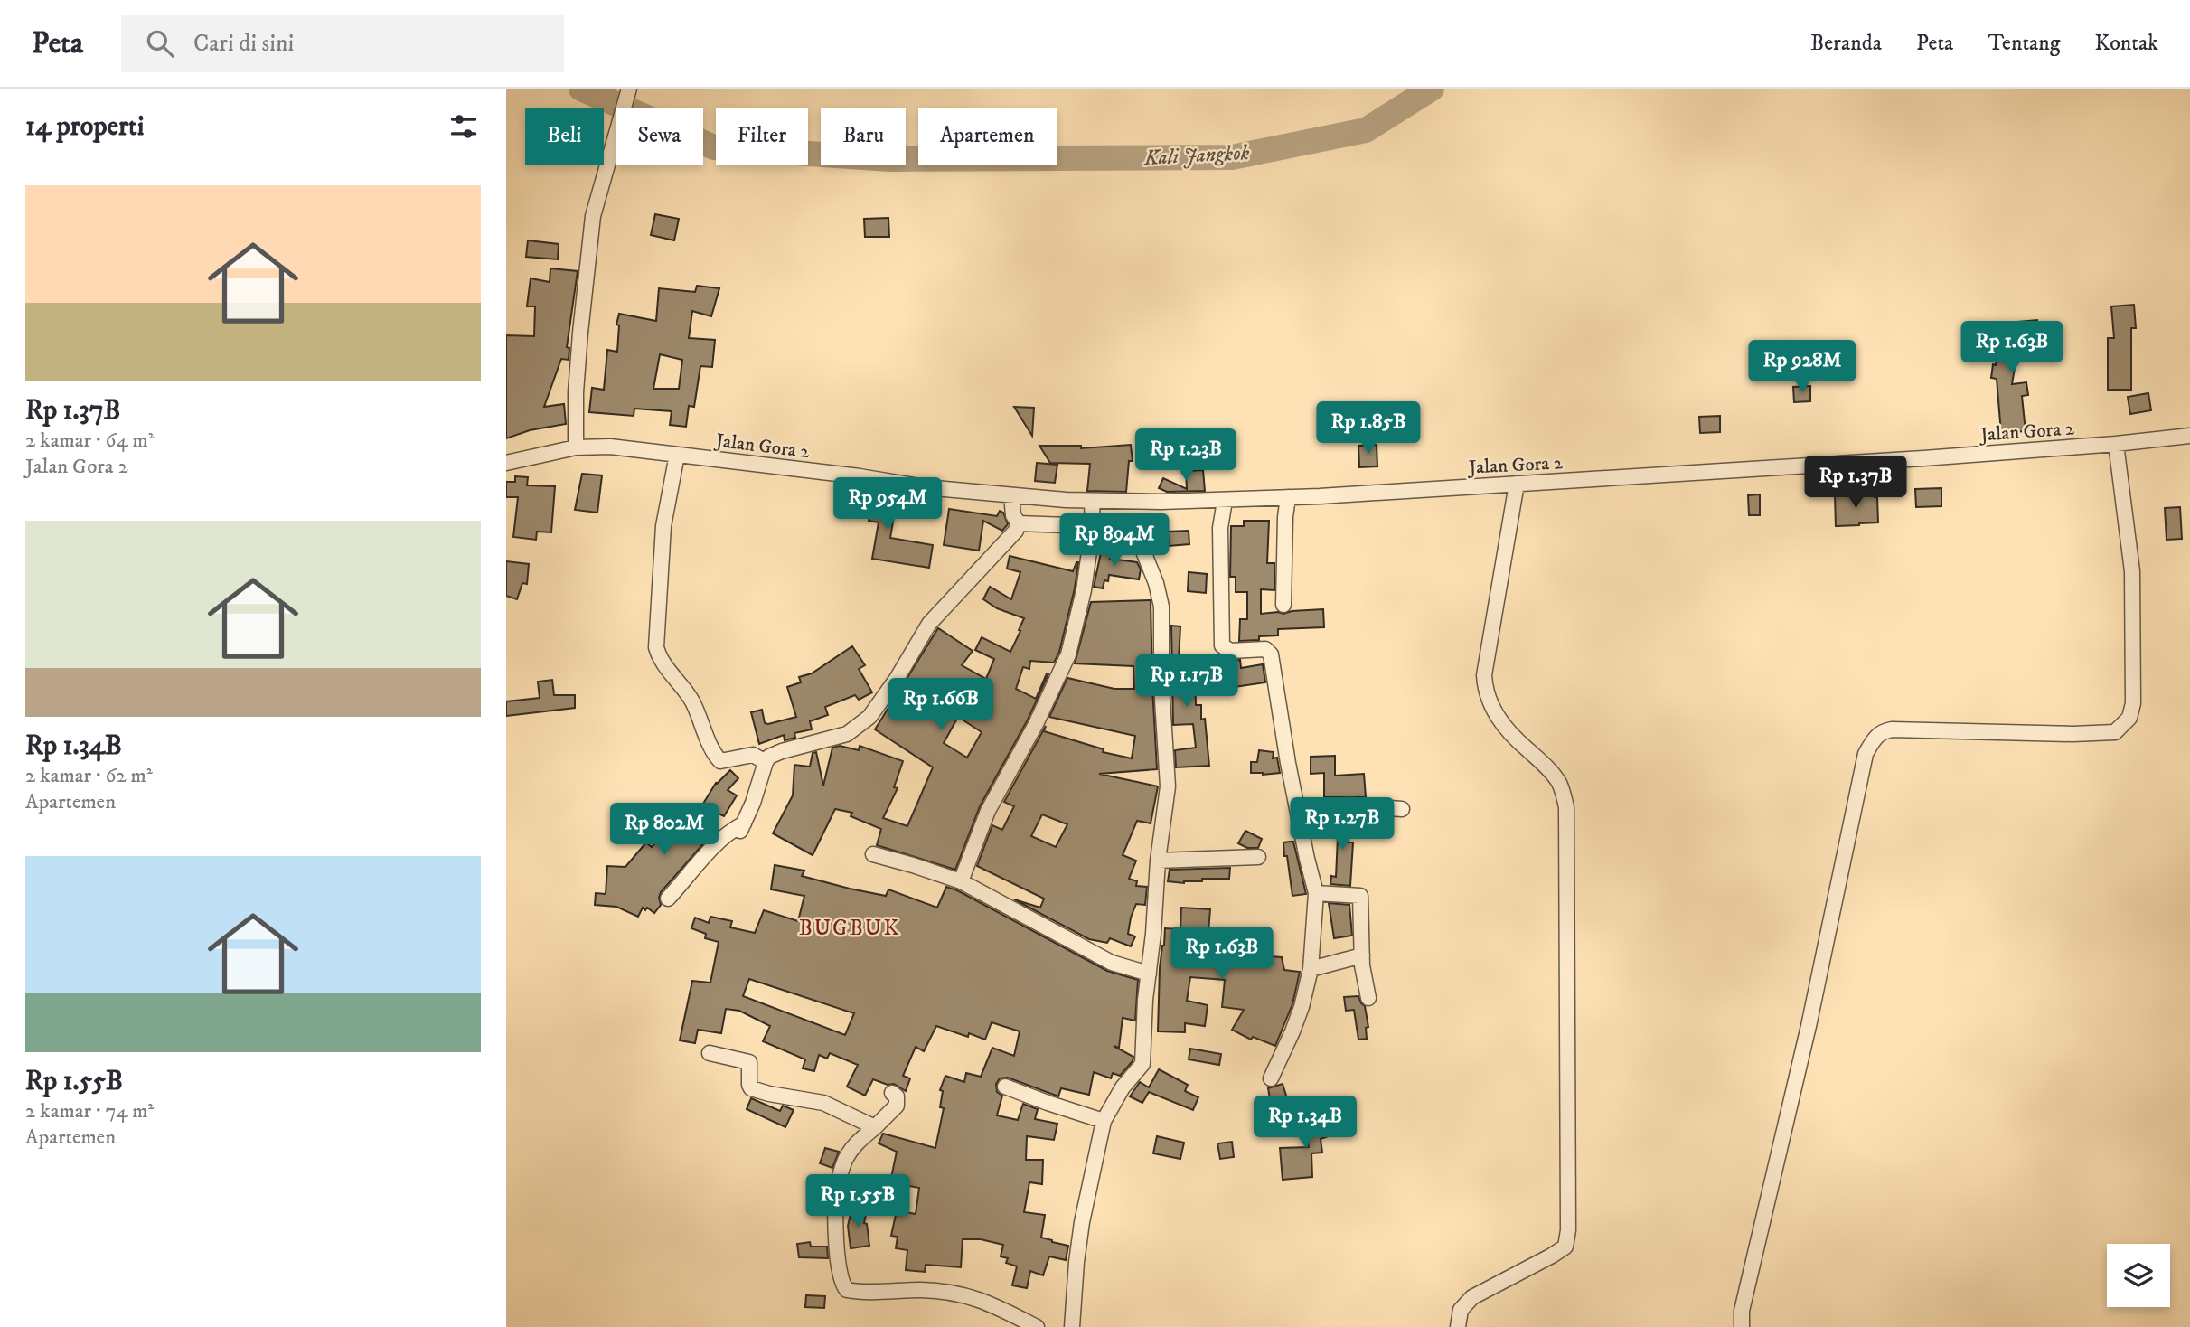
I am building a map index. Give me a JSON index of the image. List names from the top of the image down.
{
  "streets": {
    "street": ["Jalan Gora 2"]
  },
  "districts": ["BUGBUK"],
  "water": ["Kali Jangkok"],
  "page": {
    "header": "Peta",
    "search": "Cari di sini",
    "nav": [
      "Beranda",
      "Peta",
      "Tentang",
      "Kontak"
    ],
    "heading": "14 properti",
    "chip": [
      "Beli",
      "Sewa",
      "Filter",
      "Baru",
      "Apartemen"
    ],
    "list": [
      {
        "name": "Rp 1.37B",
        "note": "2 kamar · 64 m² · Jalan Gora 2"
      },
      {
        "name": "Rp 1.34B",
        "note": "2 kamar · 62 m² · Apartemen"
      },
      {
        "name": "Rp 1.55B",
        "note": "2 kamar · 74 m² · Apartemen"
      }
    ],
    "price": [
      "Rp 1.63B",
      "Rp 928M",
      "Rp 1.85B",
      "Rp 1.23B",
      "Rp 1.37B",
      "Rp 954M",
      "Rp 894M",
      "Rp 1.17B",
      "Rp 1.66B",
      "Rp 1.27B",
      "Rp 802M",
      "Rp 1.63B",
      "Rp 1.34B",
      "Rp 1.55B"
    ]
  }
}
